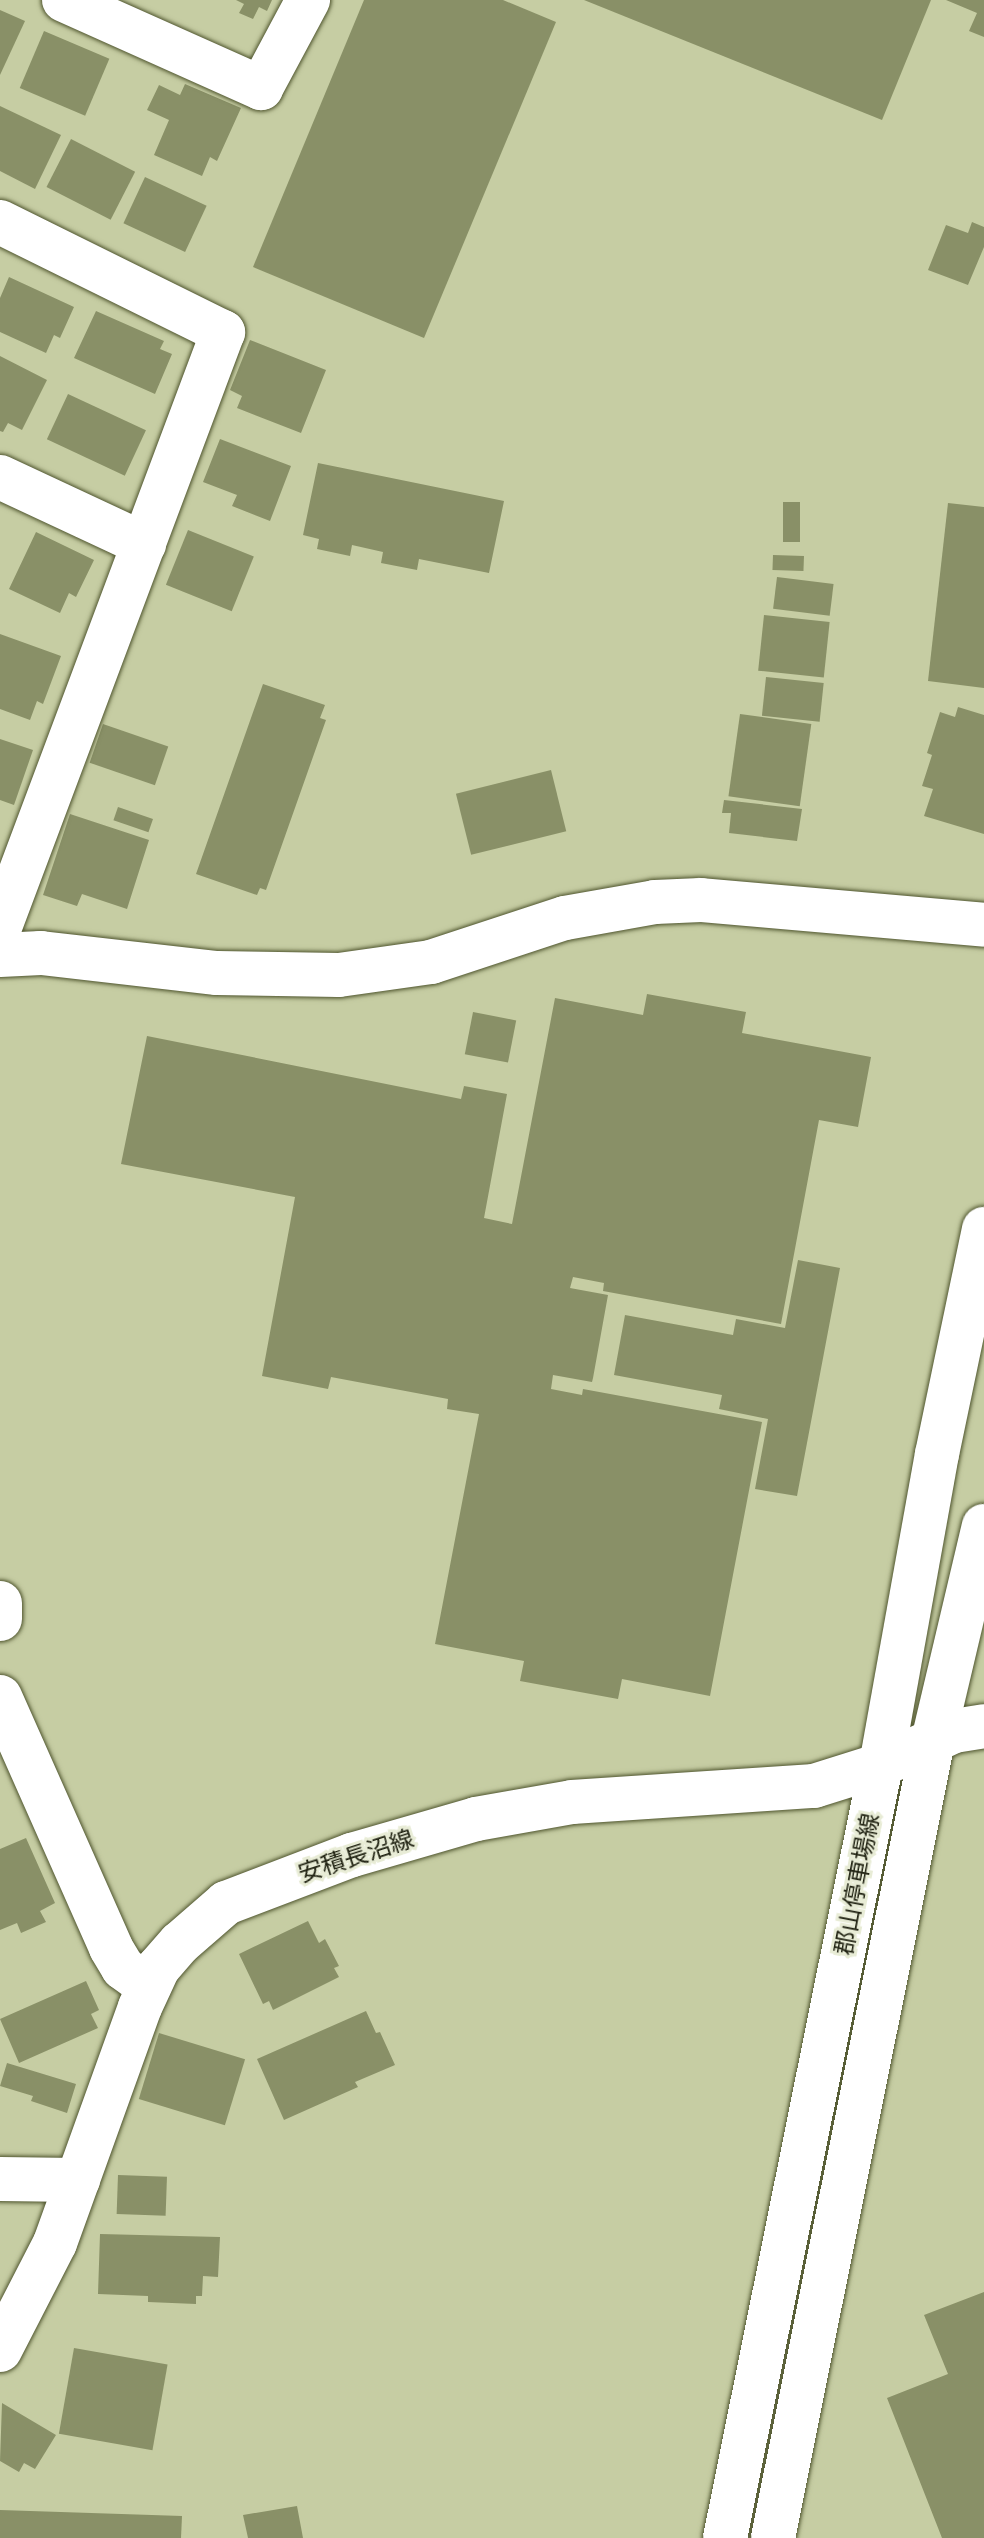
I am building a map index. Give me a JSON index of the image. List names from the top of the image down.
{
  "streets": {
    "main road": ["安積長沼線", "郡山停車場線"]
  },
  "crossings": [
    ["安積長沼線", "郡山停車場線"]
  ]
}
